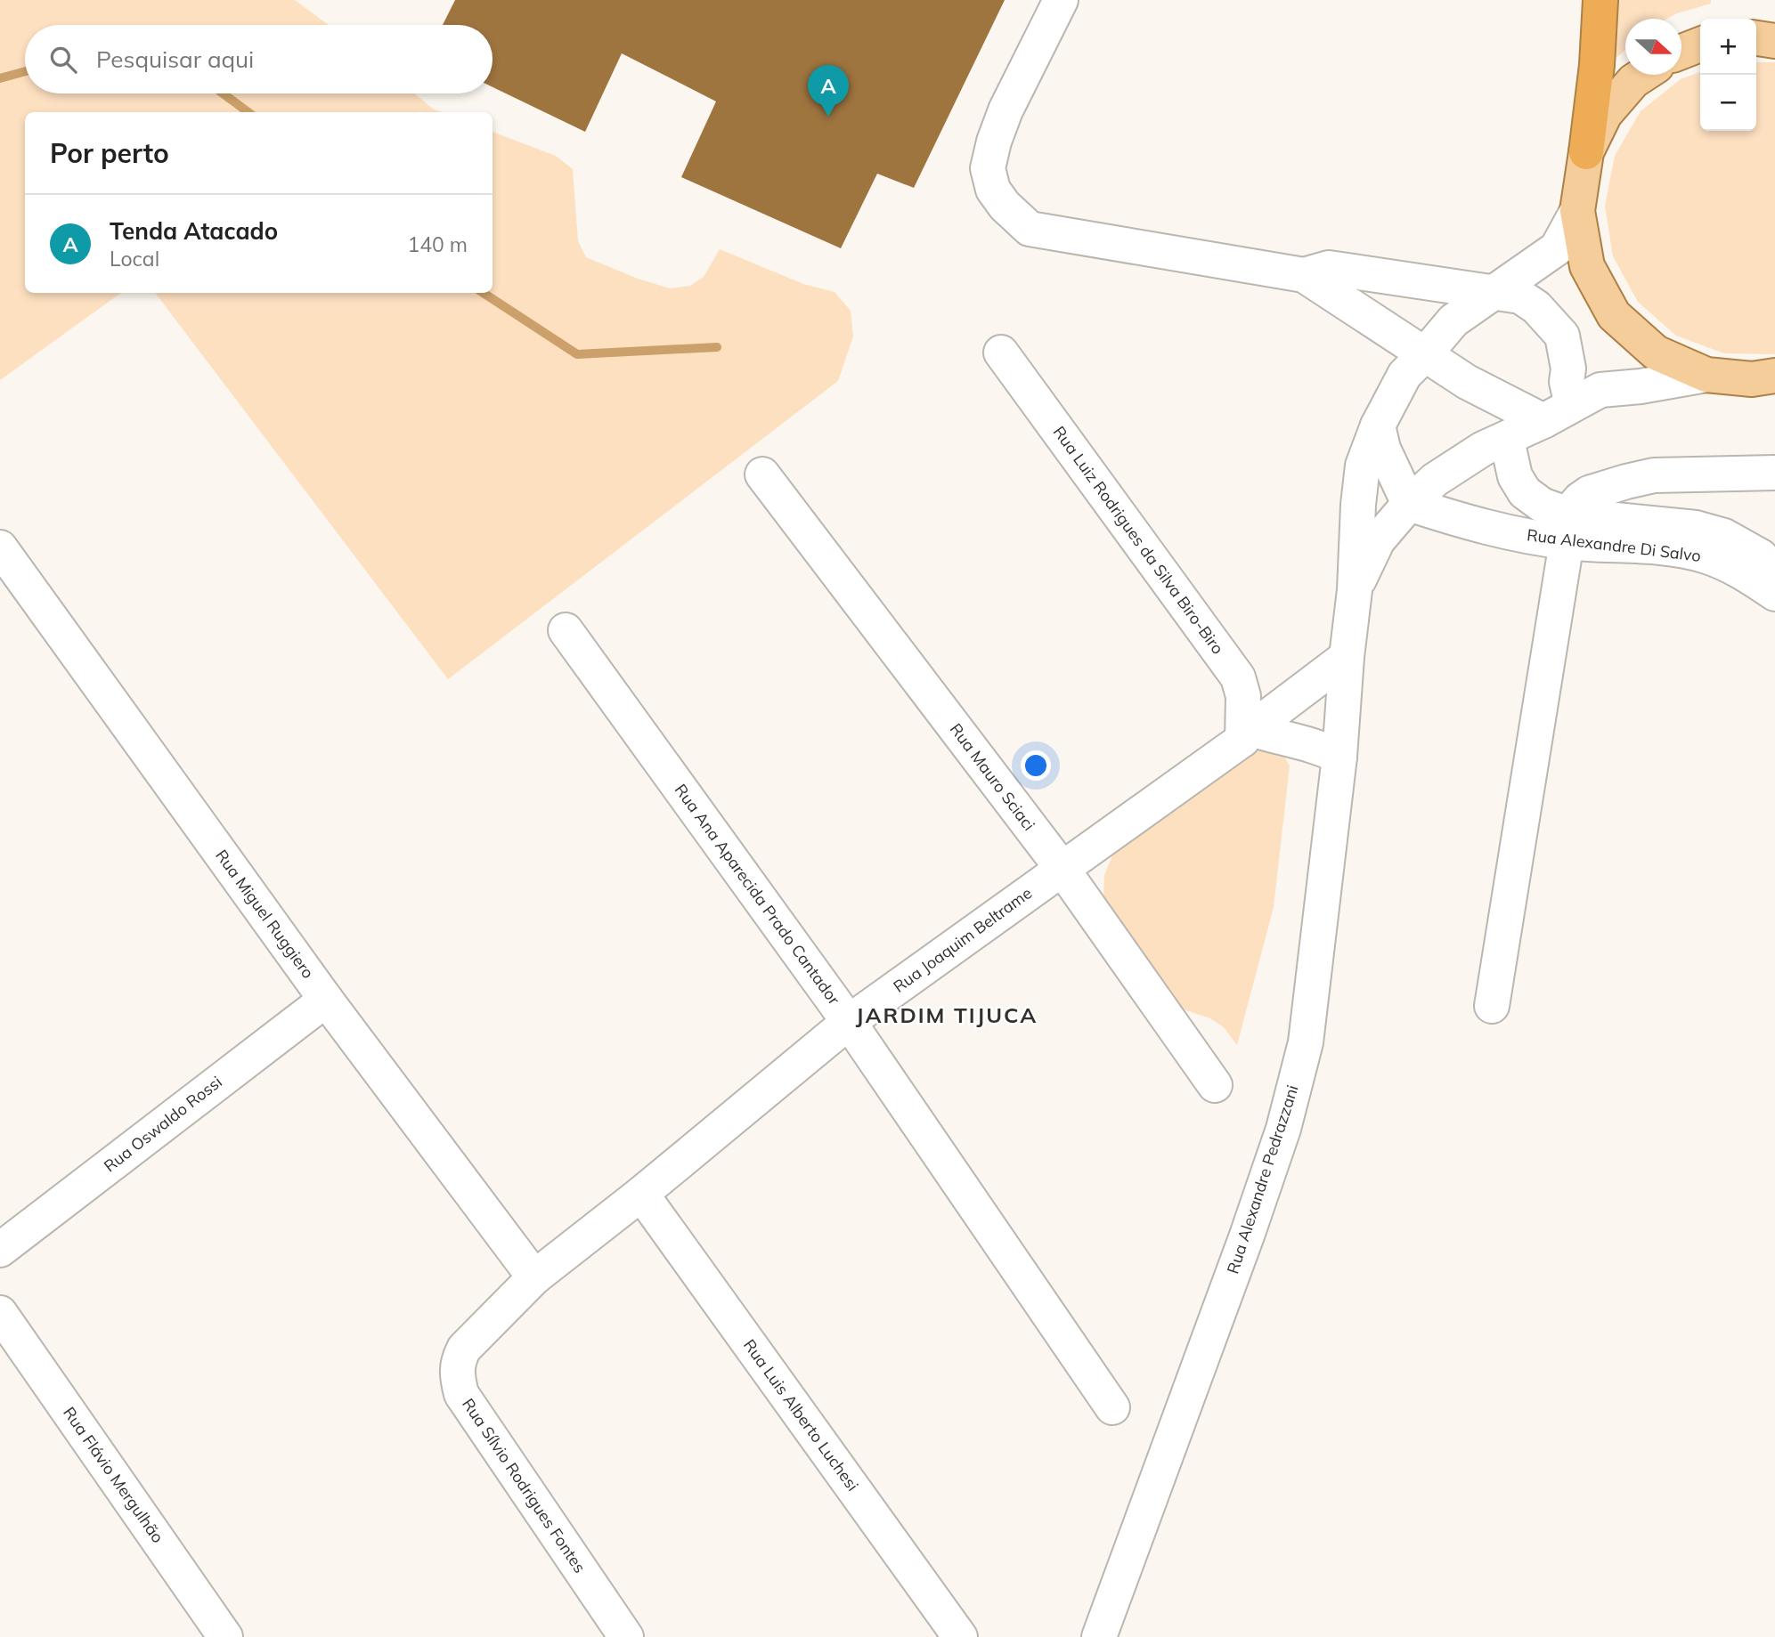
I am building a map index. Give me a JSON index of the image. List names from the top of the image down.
{
  "streets": {
    "street": [
      "Rua Luiz Rodrigues da Silva Biro-Biro",
      "Rua Alexandre Di Salvo",
      "Rua Mauro Sciaci",
      "Rua Ana Aparecida Prado Cantador",
      "Rua Miguel Ruggiero",
      "Rua Joaquim Beltrame",
      "Rua Oswaldo Rossi",
      "Rua Alexandre Pedrazzani",
      "Rua Luis Alberto Luchesi",
      "Rua Flávio Mergulhão",
      "Rua Sílvio Rodrigues Fontes"
    ]
  },
  "crossings": [
    ["Rua Luiz Rodrigues da Silva Biro-Biro", "Rua Joaquim Beltrame"],
    ["Rua Alexandre Di Salvo", "Rua Alexandre Pedrazzani"],
    ["Rua Mauro Sciaci", "Rua Joaquim Beltrame"],
    ["Rua Ana Aparecida Prado Cantador", "Rua Joaquim Beltrame"],
    ["Rua Miguel Ruggiero", "Rua Joaquim Beltrame"],
    ["Rua Miguel Ruggiero", "Rua Oswaldo Rossi"],
    ["Rua Miguel Ruggiero", "Rua Sílvio Rodrigues Fontes"],
    ["Rua Joaquim Beltrame", "Rua Alexandre Pedrazzani"],
    ["Rua Joaquim Beltrame", "Rua Luis Alberto Luchesi"],
    ["Rua Joaquim Beltrame", "Rua Sílvio Rodrigues Fontes"]
  ],
  "districts": ["JARDIM TIJUCA"],
  "north": "right",
  "page": {
    "map_buttons": ["+", "−"],
    "search": "Pesquisar aqui",
    "pins": "A",
    "heading": "Por perto",
    "list": [
      {
        "mark": "A",
        "name": "Tenda Atacado",
        "note": "Local",
        "value": "140 m"
      }
    ]
  }
}
